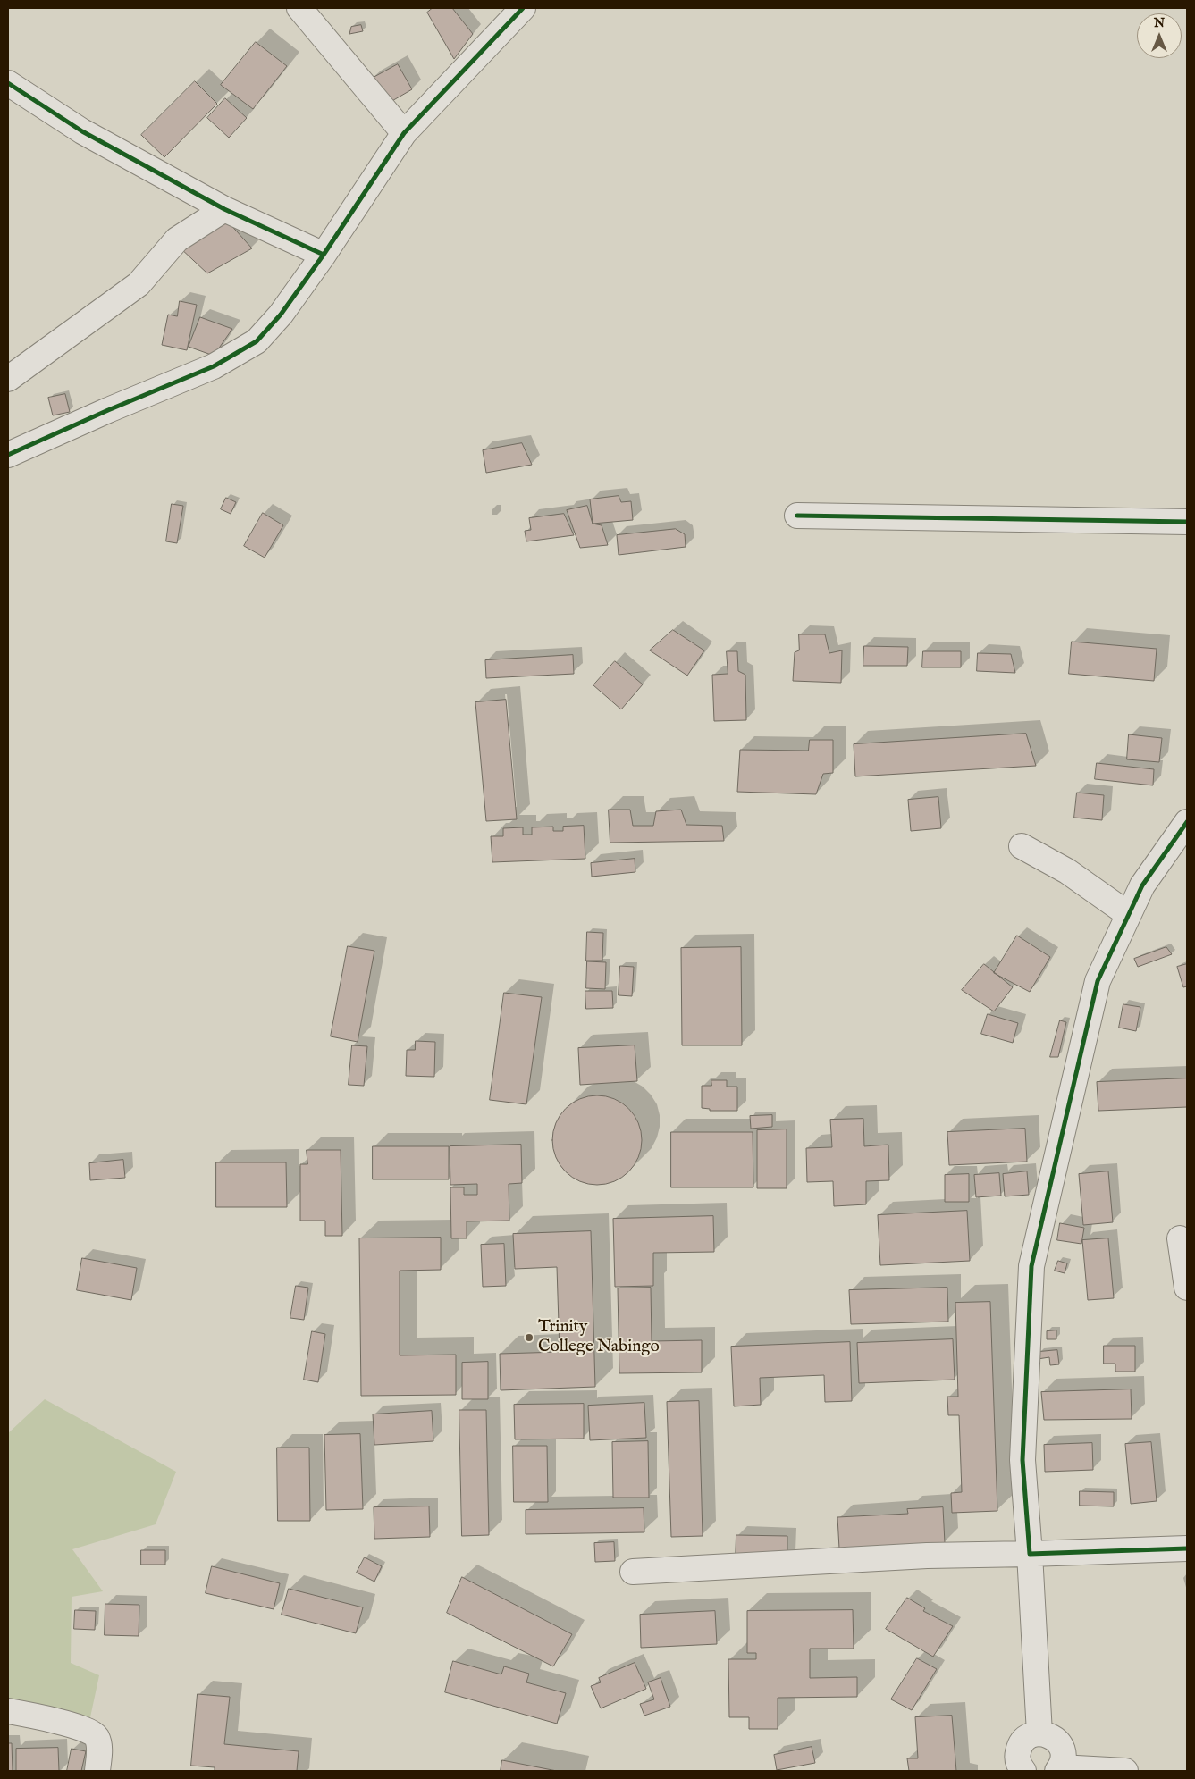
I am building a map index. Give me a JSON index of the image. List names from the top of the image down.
{
  "places": ["Trinity College Nabingo"],
  "north": "top"
}
